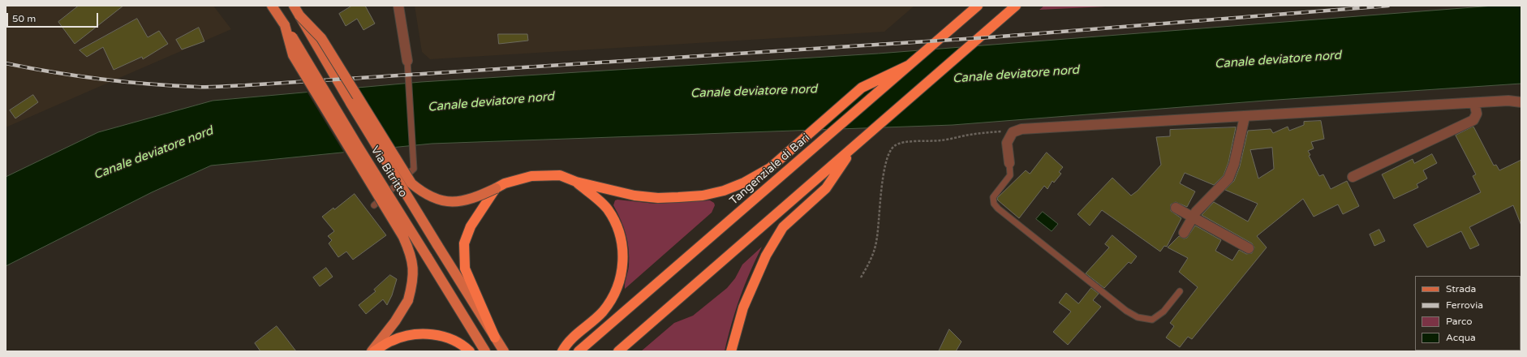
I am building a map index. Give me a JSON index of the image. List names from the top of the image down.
{
  "streets": {
    "highway": ["Tangenziale di Bari"],
    "main road": ["Via Bitritto"]
  },
  "water": ["Canale deviatore nord"],
  "legend": [
    "Strada",
    "Ferrovia",
    "Parco",
    "Acqua"
  ],
  "scale_bar": "50 m"
}
